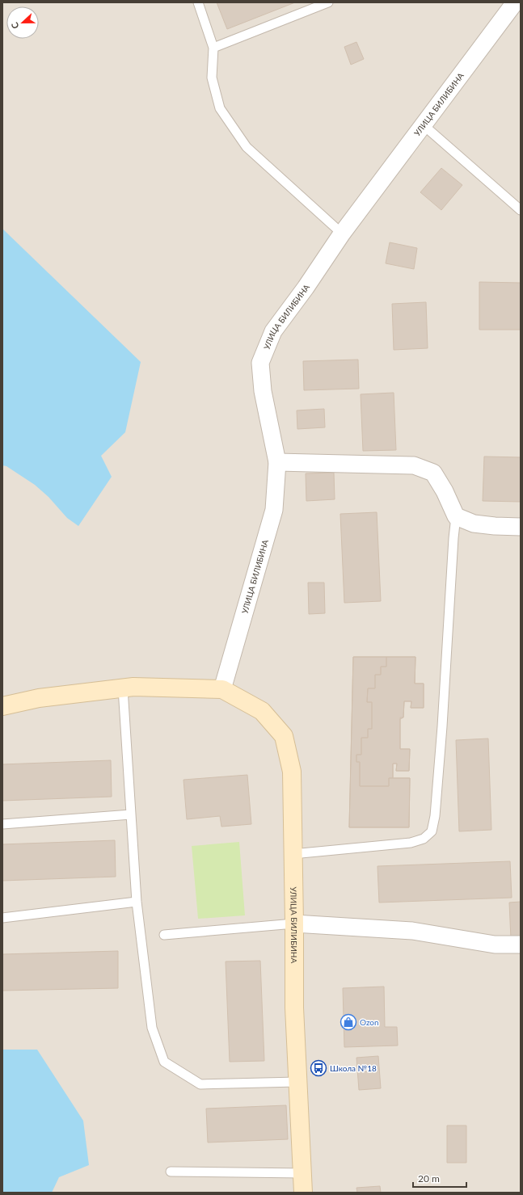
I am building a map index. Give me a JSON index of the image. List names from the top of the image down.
{
  "streets": {
    "main road": ["УЛИЦА БИЛИБИНА"]
  },
  "places": {
    "shop": ["Ozon"],
    "bus stop": ["Школа №18"]
  },
  "scale_bar": "20 m",
  "north": "left"
}
